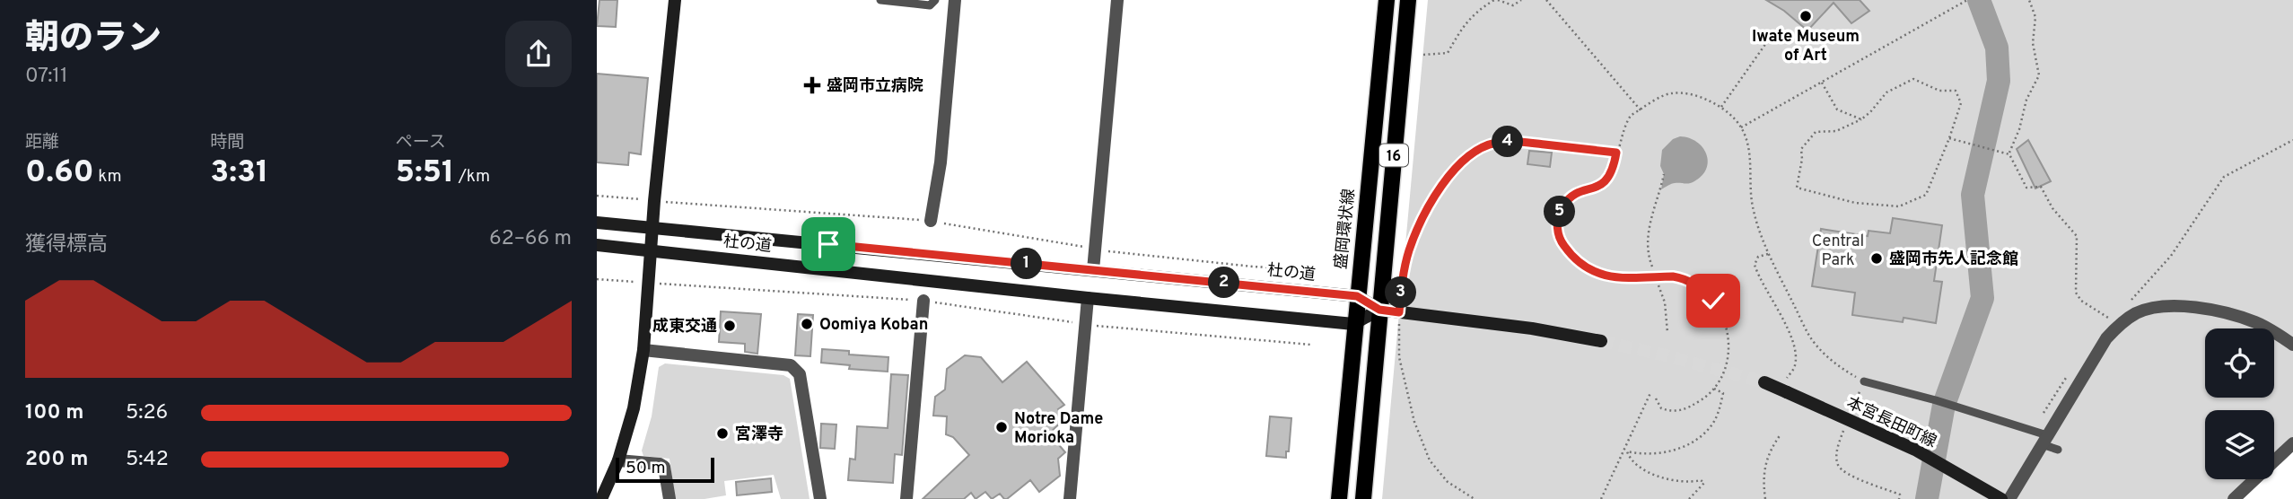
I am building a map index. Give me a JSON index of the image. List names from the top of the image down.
{
  "streets": {
    "main road": [
      "16",
      "盛岡環状線",
      "杜の道",
      "本宮長田町線"
    ]
  },
  "crossings": [
    ["16", "杜の道"],
    ["盛岡環状線", "杜の道"]
  ],
  "parks": ["Central Park"],
  "places": {
    "other": [
      "Iwate Museum of Art",
      "盛岡市先人記念館",
      "Oomiya Koban",
      "成東交通",
      "Notre Dame Morioka",
      "宮澤寺"
    ],
    "health": ["盛岡市立病院"]
  },
  "scale_bar": "50 m",
  "page": {
    "heading": ["朝のラン", "07:11"],
    "stats": [
      ["距離", "0.60 km"],
      ["時間", "3:31"],
      ["ペース", "5:51 /km"]
    ],
    "pins": [
      "4",
      "5",
      "1",
      "2",
      "3"
    ],
    "chart": ["獲得標高", "62–66 m"],
    "list": [
      {
        "name": "100 m",
        "note": "5:26"
      },
      {
        "name": "200 m",
        "note": "5:42"
      }
    ],
    "scale": "50 m"
  }
}
